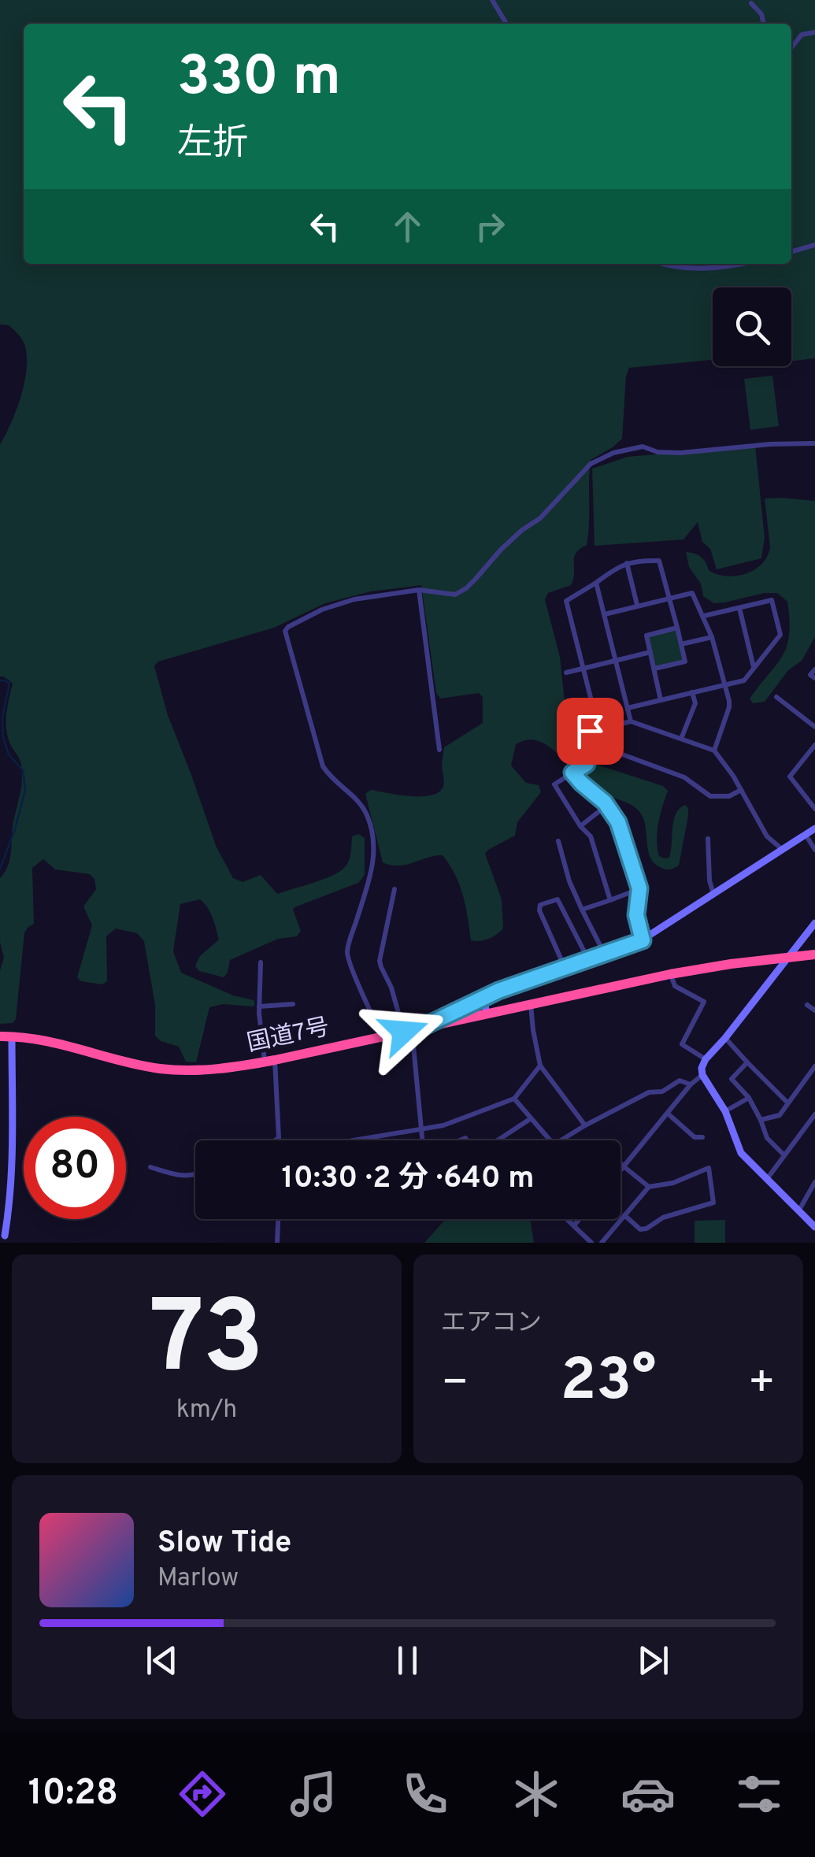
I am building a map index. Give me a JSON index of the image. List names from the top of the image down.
{
  "streets": {
    "highway": ["国道7号"]
  },
  "page": {
    "turn": ["330 m", "左折"],
    "limit": "80",
    "trip": "10:30 · 2 分 · 640 m",
    "tile": [
      ["73", "km/h"],
      "エアコン"
    ],
    "heat": ["−", "23°", "+"],
    "song": ["Slow Tide", "Marlow"],
    "tabs": "10:28"
  }
}
